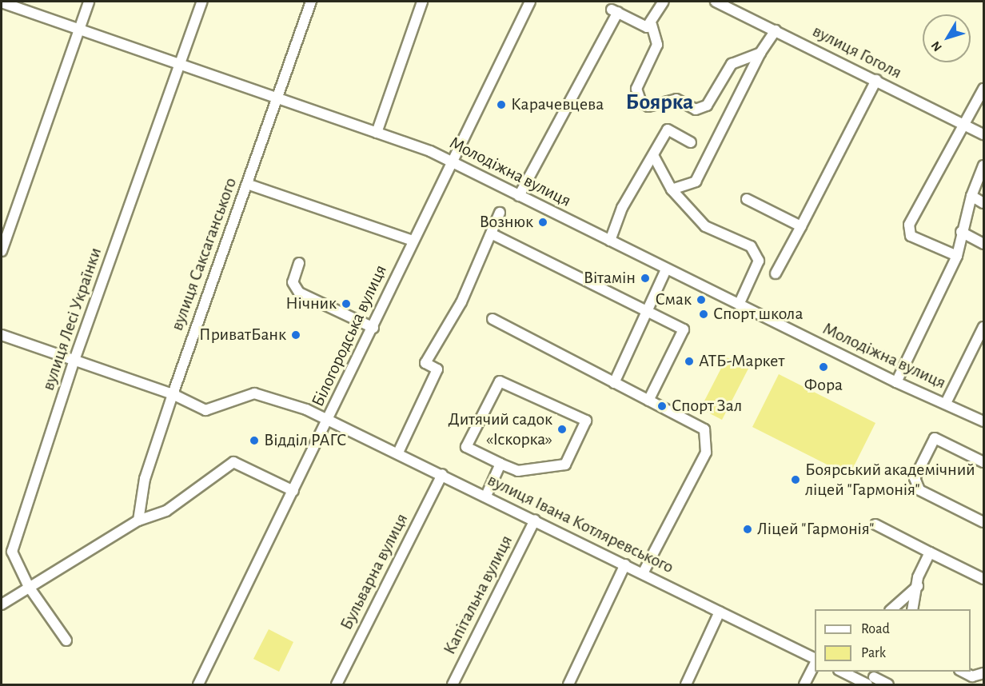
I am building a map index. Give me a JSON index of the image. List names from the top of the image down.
{
  "streets": {
    "street": [
      "вулиця Гоголя",
      "Молодіжна вулиця",
      "вулиця Саксаганського",
      "вулиця Лесі Українки",
      "Білогородська вулиця",
      "вулиця Івана Котляревського",
      "Бульварна вулиця",
      "Капітальна вулиця"
    ]
  },
  "crossings": [
    ["Молодіжна вулиця", "вулиця Саксаганського"],
    ["Молодіжна вулиця", "вулиця Лесі Українки"],
    ["Молодіжна вулиця", "Білогородська вулиця"],
    ["вулиця Саксаганського", "вулиця Івана Котляревського"],
    ["вулиця Лесі Українки", "вулиця Івана Котляревського"],
    ["Білогородська вулиця", "вулиця Івана Котляревського"],
    ["вулиця Івана Котляревського", "Бульварна вулиця"],
    ["вулиця Івана Котляревського", "Капітальна вулиця"]
  ],
  "districts": ["Боярка"],
  "places": [
    "Карачевцева",
    "Вознюк",
    "Вітамін",
    "Смак",
    "Нічник",
    "Спорт школа",
    "ПриватБанк",
    "АТБ-Маркет",
    "Фора",
    "Спорт Зал",
    "Дитячий садок «Іскорка»",
    "Відділ РАГС",
    "Боярський академічний ліцей \"Гармонія\"",
    "Ліцей \"Гармонія\""
  ],
  "legend": ["Road", "Park"],
  "north": "bottom left"
}
